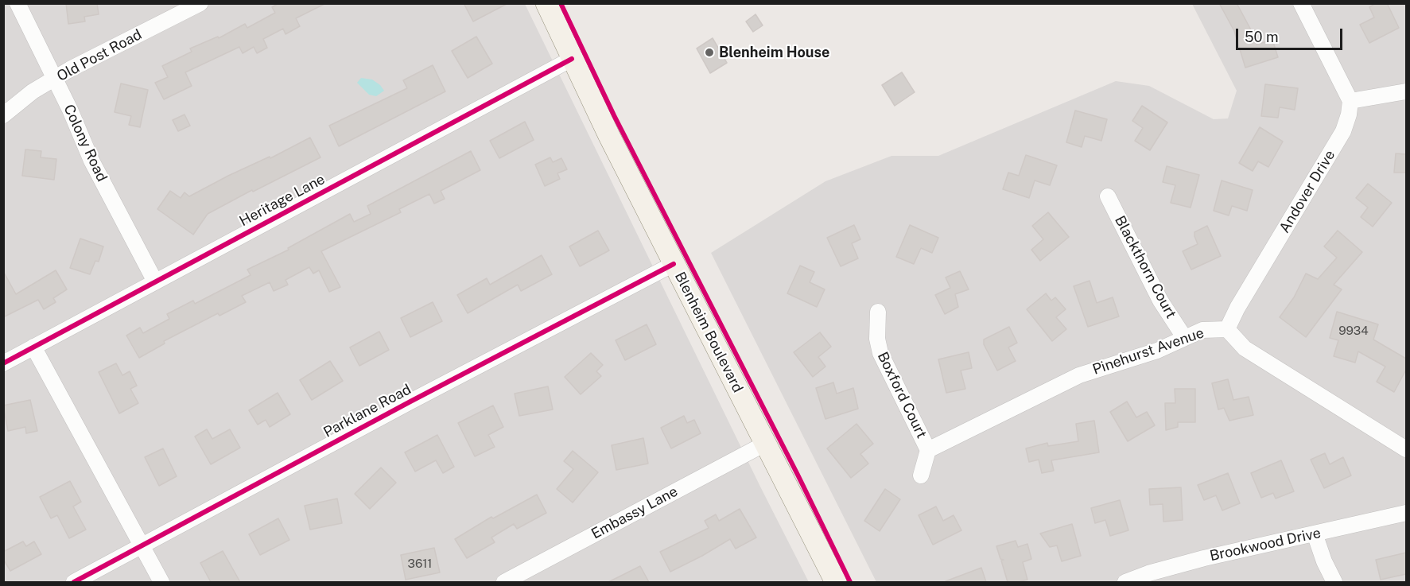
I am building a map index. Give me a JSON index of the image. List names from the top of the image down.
{
  "streets": {
    "main road": ["Blenheim Boulevard"],
    "street": [
      "Old Post Road",
      "Colony Road",
      "Andover Drive",
      "Heritage Lane",
      "Blackthorn Court",
      "Pinehurst Avenue",
      "Boxford Court",
      "Parklane Road",
      "Embassy Lane",
      "Brookwood Drive"
    ]
  },
  "crossings": [
    ["Old Post Road", "Colony Road"],
    ["Colony Road", "Heritage Lane"],
    ["Andover Drive", "Pinehurst Avenue"],
    ["Heritage Lane", "Blenheim Boulevard"],
    ["Blackthorn Court", "Pinehurst Avenue"],
    ["Blenheim Boulevard", "Parklane Road"],
    ["Blenheim Boulevard", "Embassy Lane"],
    ["Pinehurst Avenue", "Boxford Court"]
  ],
  "places": ["Blenheim House"],
  "house_numbers": ["9934", "3611"],
  "scale_bar": "50 m"
}
